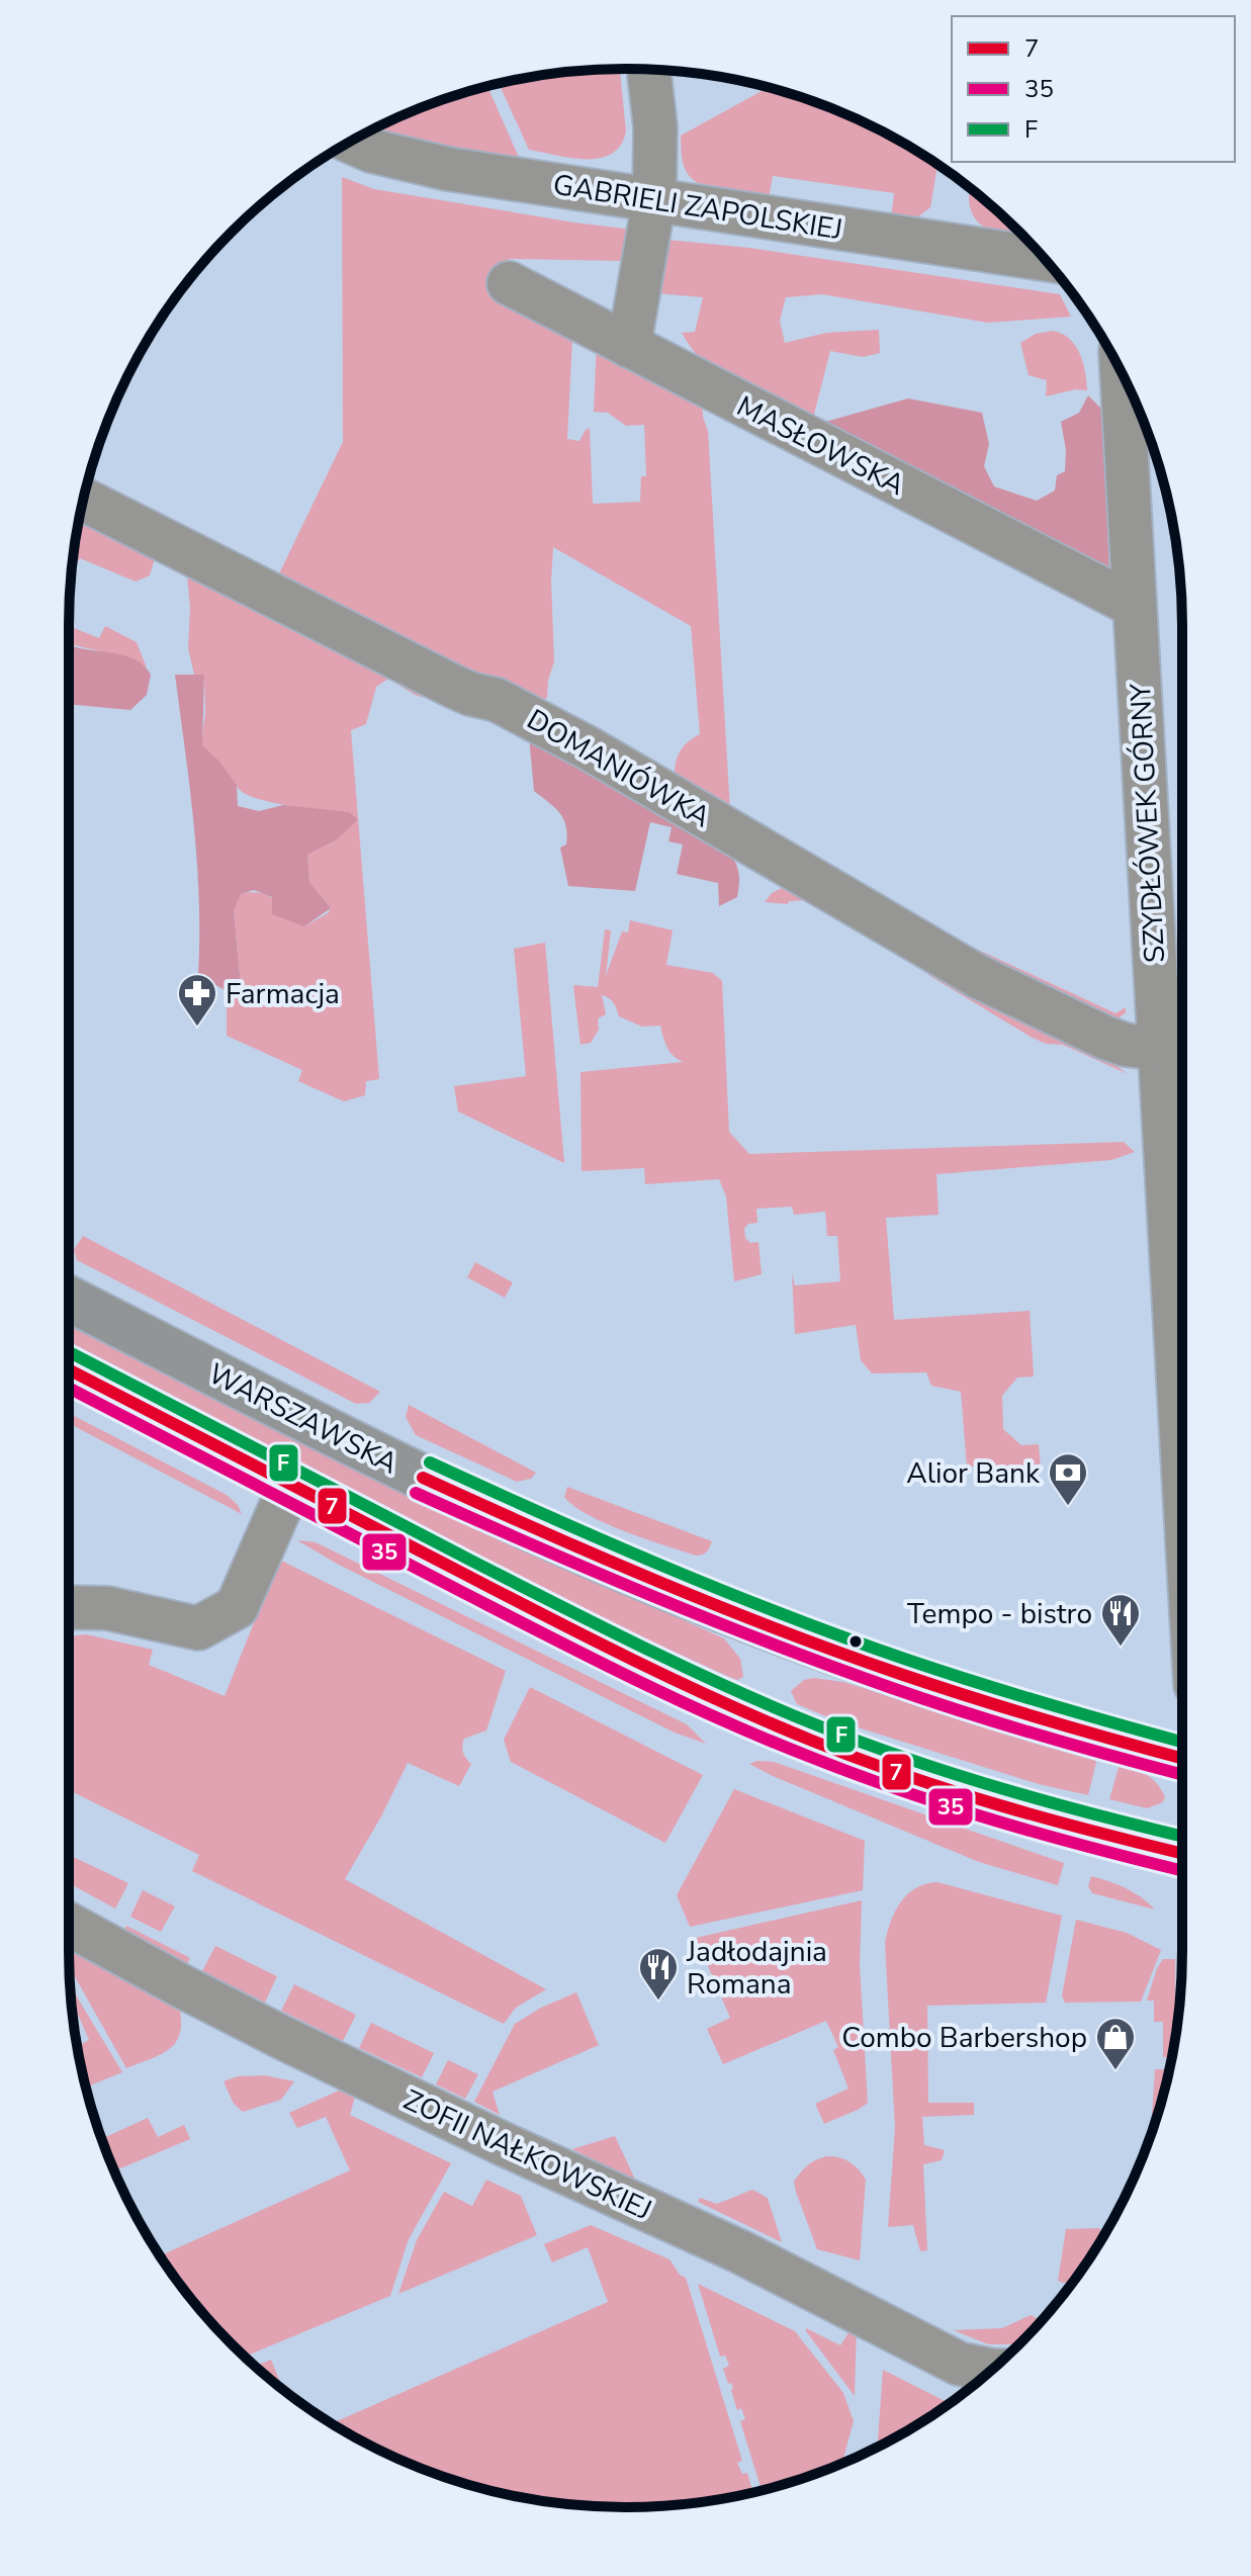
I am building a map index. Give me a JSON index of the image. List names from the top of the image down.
{
  "streets": {
    "main road": ["WARSZAWSKA"],
    "street": [
      "GABRIELI ZAPOLSKIEJ",
      "MASŁOWSKA",
      "DOMANIÓWKA",
      "SZYDŁÓWEK GÓRNY",
      "ZOFII NAŁKOWSKIEJ"
    ]
  },
  "crossings": [
    ["MASŁOWSKA", "SZYDŁÓWEK GÓRNY"],
    ["DOMANIÓWKA", "SZYDŁÓWEK GÓRNY"]
  ],
  "places": {
    "pharmacy": ["Farmacja"],
    "bank": ["Alior Bank"],
    "restaurant": ["Tempo - bistro", "Jadłodajnia Romana"],
    "shop": ["Combo Barbershop"]
  },
  "lines": ["transit line F", "transit line 7", "transit line 35"],
  "legend": ["7", "35", "F"]
}
